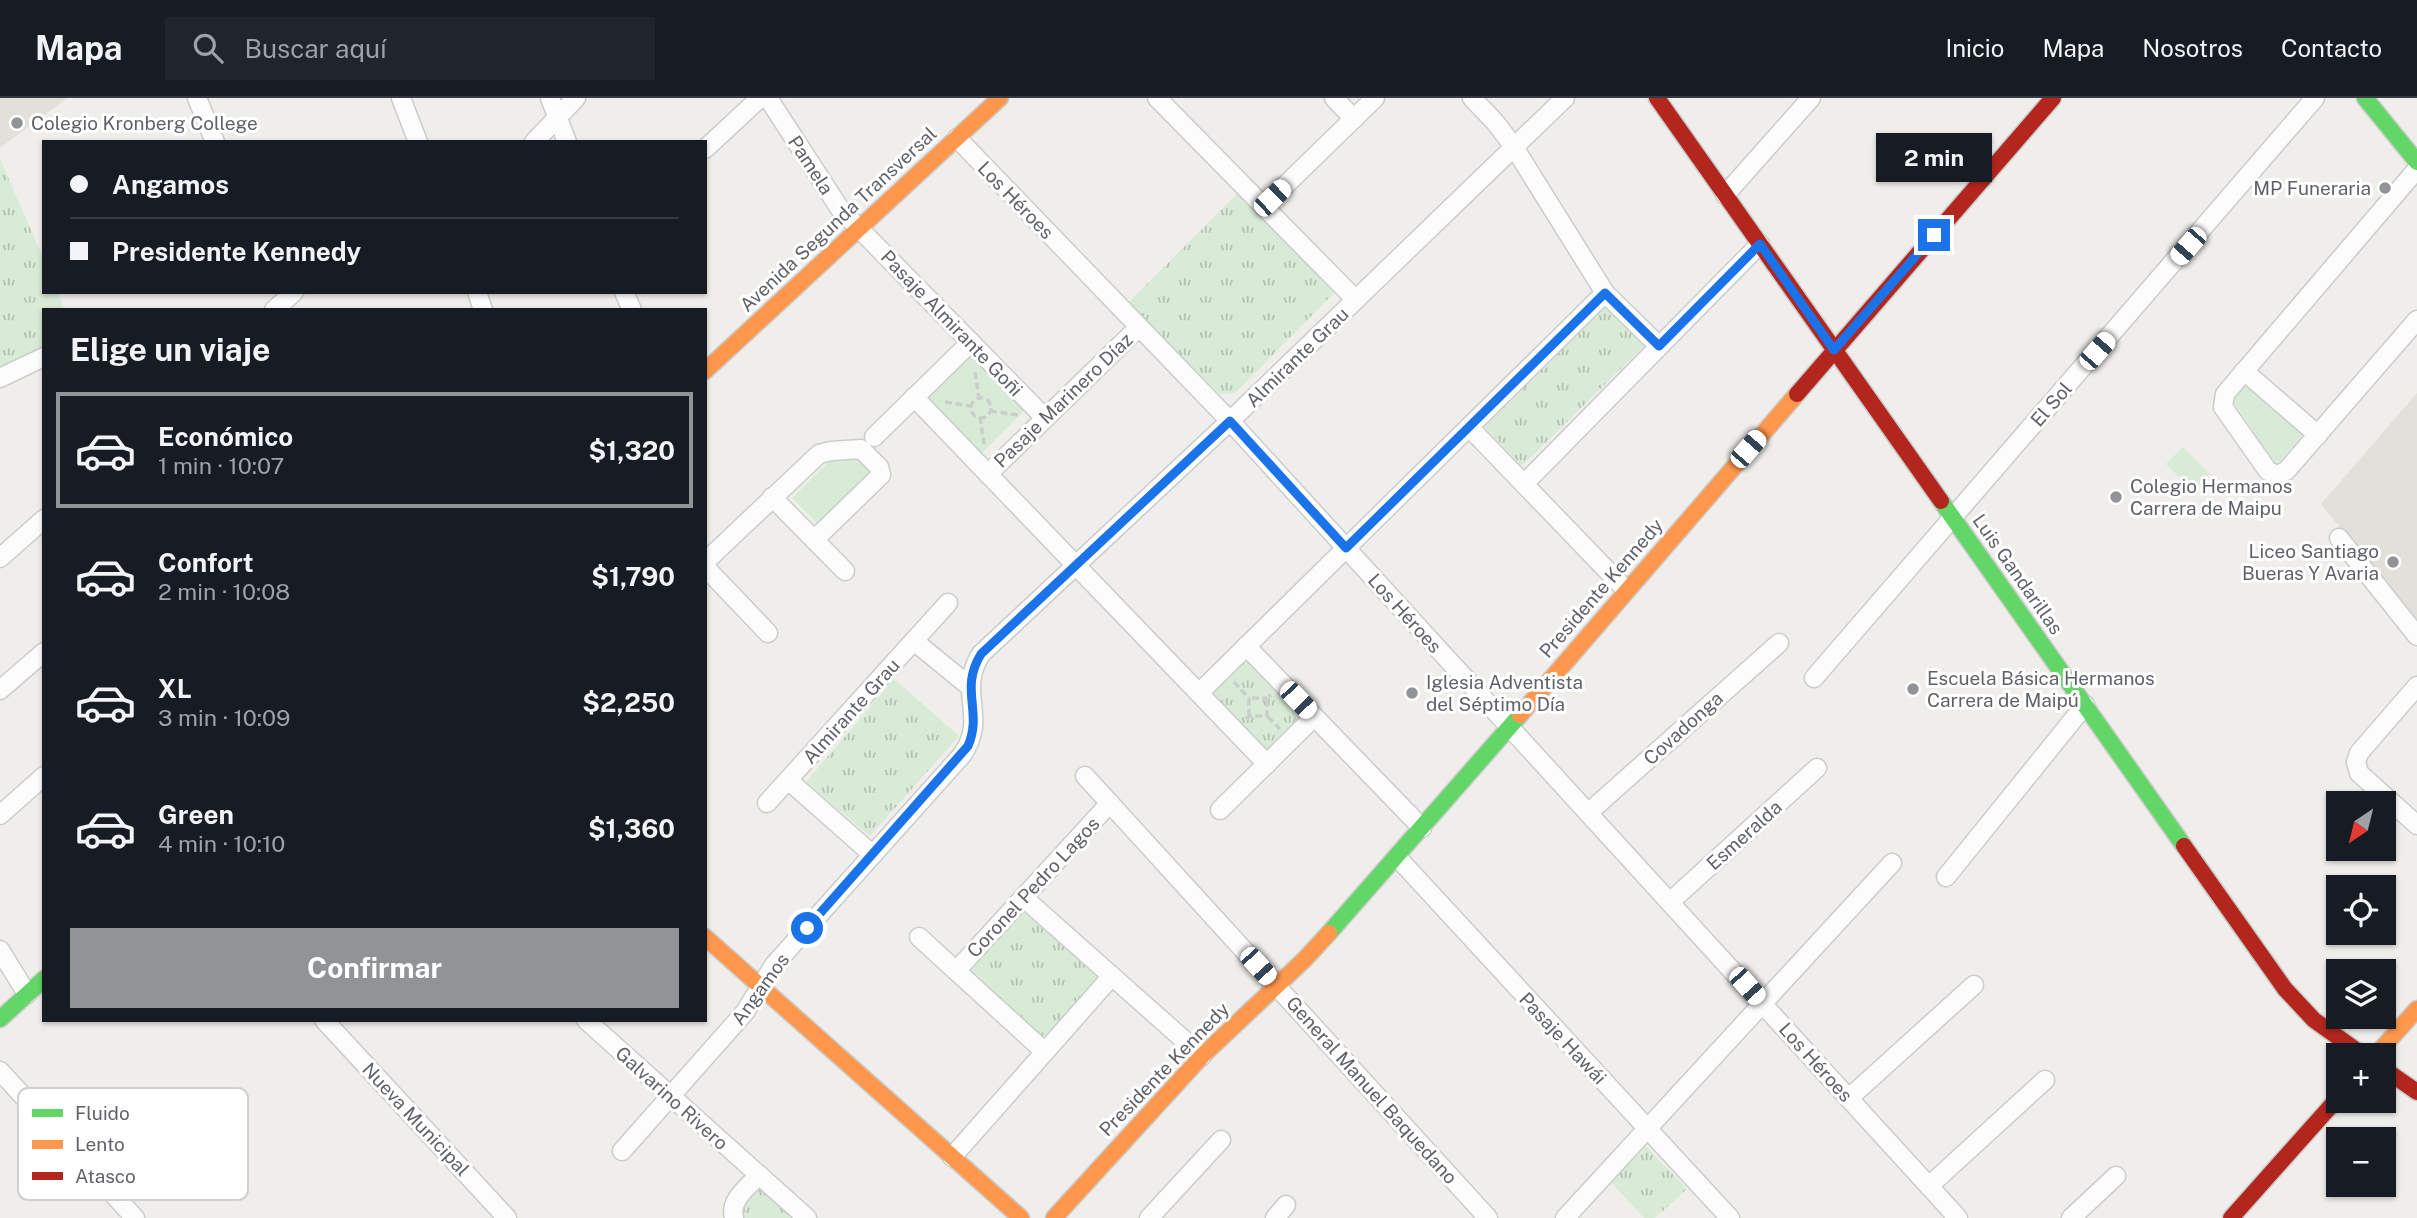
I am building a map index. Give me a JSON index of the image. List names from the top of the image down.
{
  "streets": {
    "street": [
      "Pamela",
      "Los Héroes",
      "Avenida Segunda Transversal",
      "Pasaje Almirante Goñi",
      "Almirante Grau",
      "Pasaje Marinero Díaz",
      "El Sol",
      "Luis Gandarillas",
      "Presidente Kennedy",
      "Covadonga",
      "Esmeralda",
      "Coronel Pedro Lagos",
      "Angamos",
      "Pasaje Hawái",
      "General Manuel Baquedano",
      "Galvarino Rivero",
      "Nueva Municipal"
    ]
  },
  "crossings": [
    ["Pamela", "Avenida Segunda Transversal"],
    ["Pamela", "Pasaje Almirante Goñi"],
    ["Los Héroes", "Avenida Segunda Transversal"],
    ["Los Héroes", "Almirante Grau"],
    ["Los Héroes", "Pasaje Marinero Díaz"],
    ["Los Héroes", "Presidente Kennedy"],
    ["Los Héroes", "Covadonga"],
    ["Los Héroes", "Esmeralda"],
    ["Avenida Segunda Transversal", "Pasaje Almirante Goñi"],
    ["Pasaje Almirante Goñi", "Pasaje Marinero Díaz"],
    ["Almirante Grau", "Angamos"],
    ["El Sol", "Luis Gandarillas"],
    ["Luis Gandarillas", "Presidente Kennedy"],
    ["Presidente Kennedy", "Pasaje Hawái"],
    ["Presidente Kennedy", "General Manuel Baquedano"],
    ["Coronel Pedro Lagos", "General Manuel Baquedano"],
    ["Angamos", "Galvarino Rivero"]
  ],
  "places": [
    "Colegio Kronberg College",
    "MP Funeraria",
    "Colegio Hermanos Carrera de Maipu",
    "Liceo Santiago Bueras Y Avaria",
    "Escuela Básica Hermanos Carrera de Maipú",
    "Iglesia Adventista del Séptimo Día"
  ],
  "legend": ["Fluido", "Lento", "Atasco"],
  "north": "bottom left",
  "page": {
    "header": "Mapa",
    "search": "Buscar aquí",
    "nav": [
      "Inicio",
      "Mapa",
      "Nosotros",
      "Contacto"
    ],
    "bubble": "2 min",
    "banner": ["Angamos", "Presidente Kennedy"],
    "heading": "Elige un viaje",
    "list": [
      {
        "name": "Económico",
        "note": "1 min · 10:07",
        "value": "$1,320"
      },
      {
        "name": "Confort",
        "note": "2 min · 10:08",
        "value": "$1,790"
      },
      {
        "name": "XL",
        "note": "3 min · 10:09",
        "value": "$2,250"
      },
      {
        "name": "Green",
        "note": "4 min · 10:10",
        "value": "$1,360"
      }
    ],
    "map_buttons": ["+", "−"],
    "buttons": "Confirmar"
  }
}
